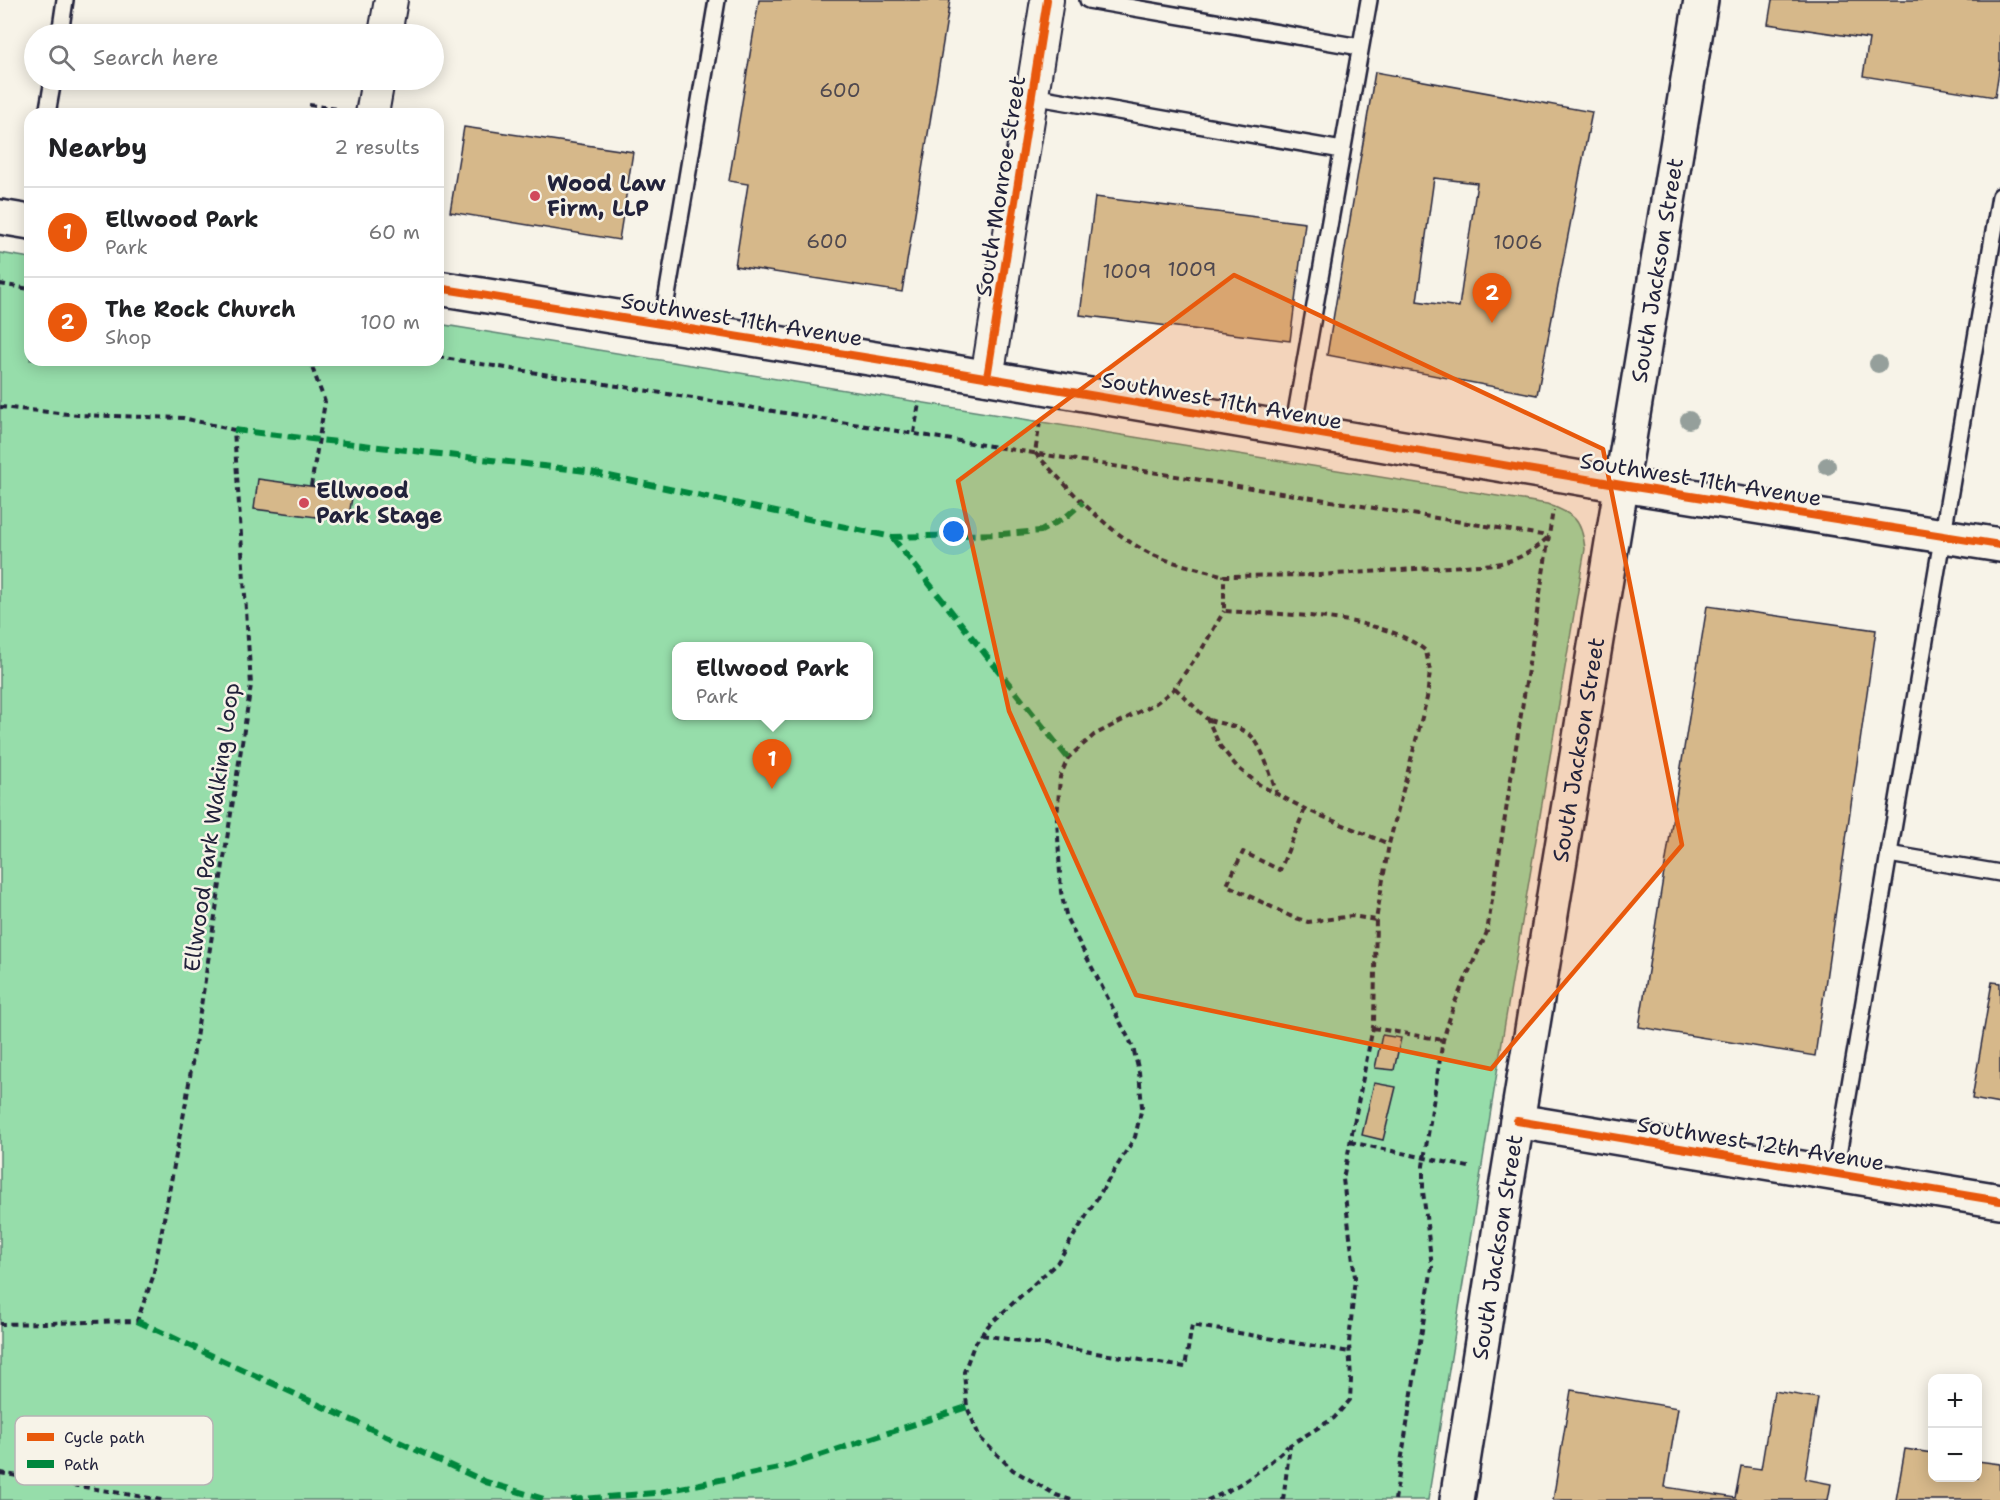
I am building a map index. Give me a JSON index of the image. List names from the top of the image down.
{
  "streets": {
    "street": [
      "South Monroe Street",
      "South Jackson Street",
      "Southwest 11th Avenue",
      "Southwest 12th Avenue"
    ],
    "path": ["Ellwood Park Walking Loop"]
  },
  "crossings": [
    ["South Monroe Street", "Southwest 11th Avenue"],
    ["South Jackson Street", "Southwest 11th Avenue"],
    ["South Jackson Street", "Southwest 12th Avenue"]
  ],
  "places": ["Wood Law Firm, LLP", "Ellwood Park Stage"],
  "house_numbers": [
    "600",
    "600",
    "1006",
    "1009",
    "1009"
  ],
  "legend": ["Cycle path", "Path"],
  "page": {
    "search": "Search here",
    "heading": ["Nearby", "2 results"],
    "list": [
      {
        "mark": "1",
        "name": "Ellwood Park",
        "note": "Park",
        "value": "60 m"
      },
      {
        "mark": "2",
        "name": "The Rock Church",
        "note": "Shop",
        "value": "100 m"
      }
    ],
    "pins": ["2", "1"],
    "popup": ["Ellwood Park", "Park"],
    "map_buttons": ["+", "−"]
  }
}
